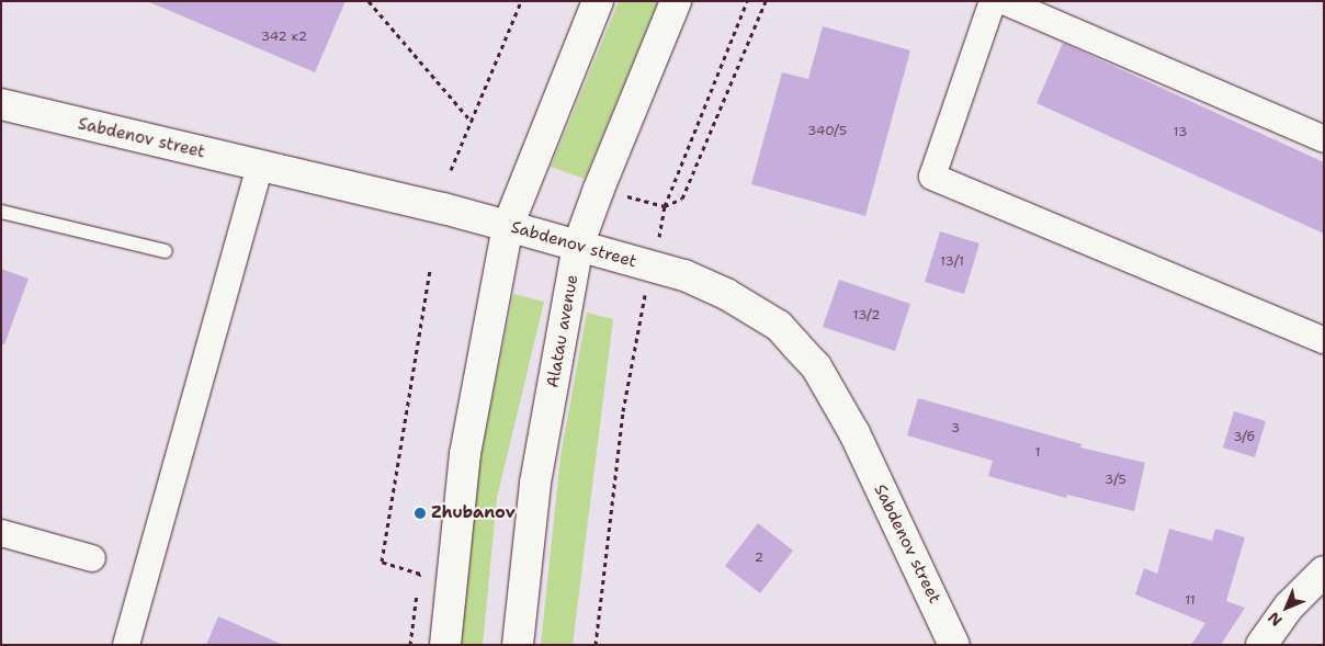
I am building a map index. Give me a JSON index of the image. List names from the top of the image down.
{
  "streets": {
    "main road": ["Sabdenov street", "Alatau avenue"]
  },
  "crossings": [
    ["Sabdenov street", "Alatau avenue"]
  ],
  "places": ["Zhubanov"],
  "house_numbers": [
    "342 к2",
    "340/5",
    "13",
    "13/1",
    "13/2",
    "3",
    "3/б",
    "1",
    "3/5",
    "2",
    "11"
  ],
  "north": "bottom left"
}
